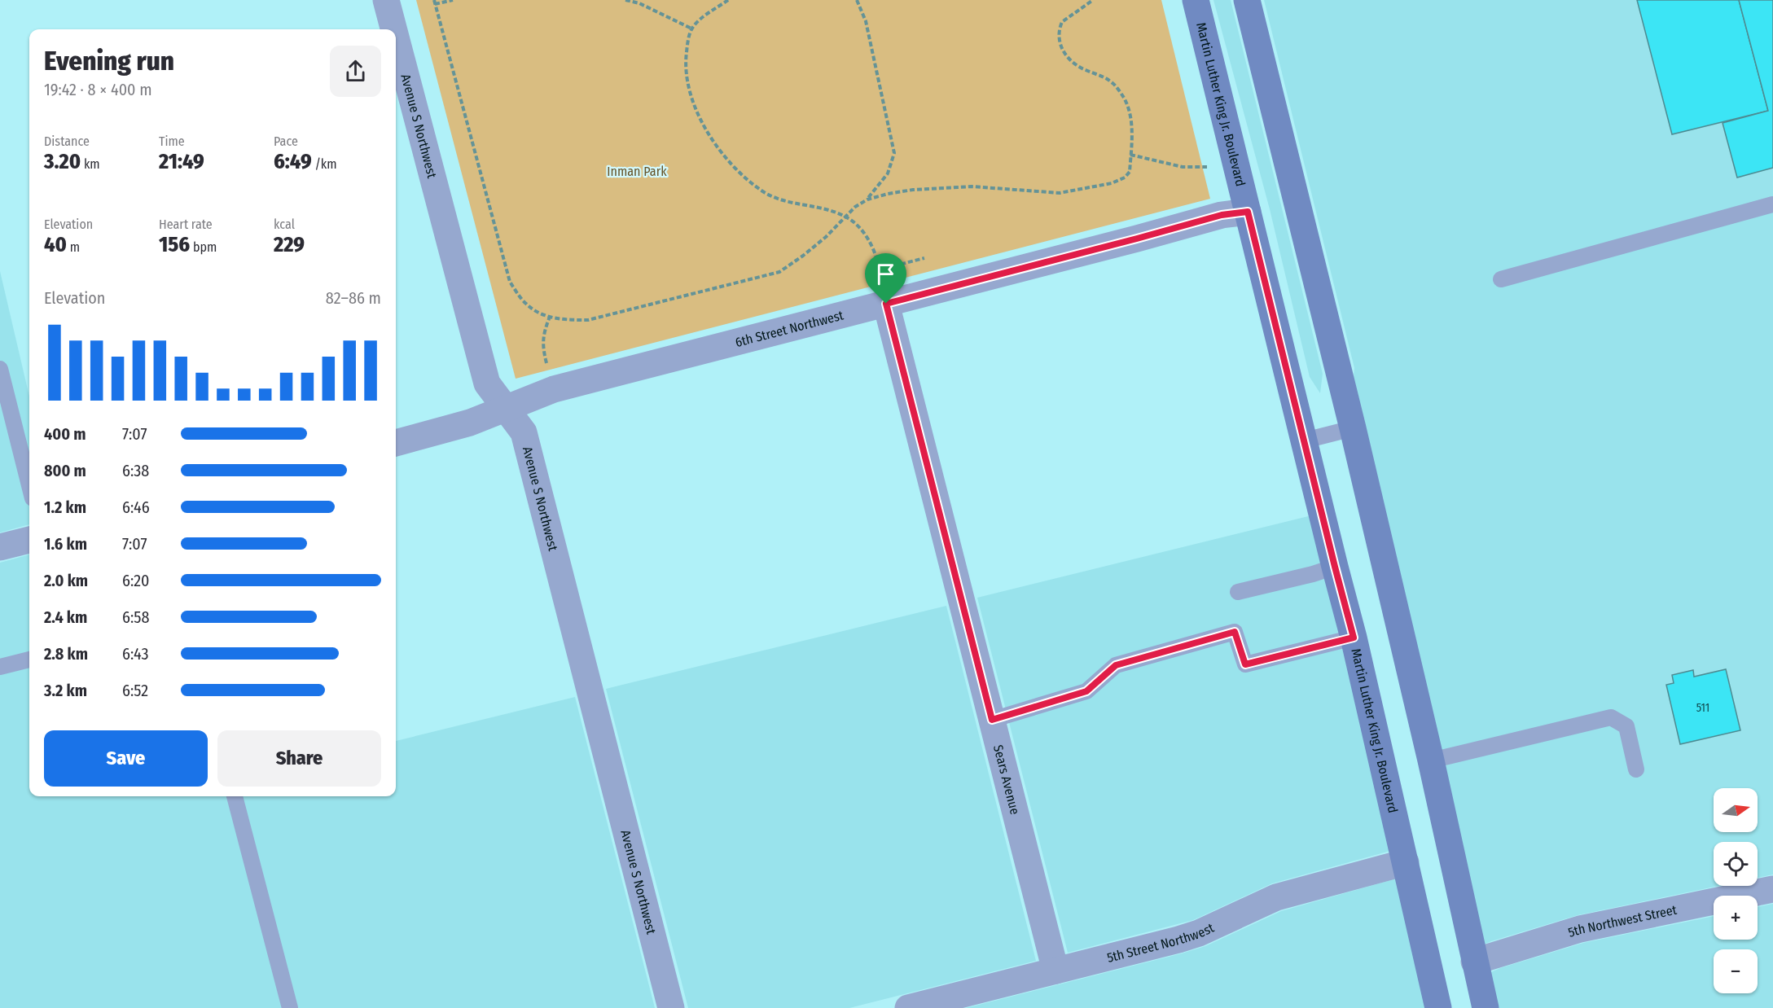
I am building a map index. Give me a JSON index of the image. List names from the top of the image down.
{
  "streets": {
    "main road": ["Martin Luther King Jr. Boulevard"],
    "street": [
      "Avenue S Northwest",
      "6th Street Northwest",
      "Sears Avenue",
      "5th Northwest Street",
      "5th Street Northwest"
    ]
  },
  "crossings": [
    ["Martin Luther King Jr. Boulevard", "6th Street Northwest"],
    ["Martin Luther King Jr. Boulevard", "5th Street Northwest"],
    ["Avenue S Northwest", "6th Street Northwest"],
    ["6th Street Northwest", "Sears Avenue"],
    ["Sears Avenue", "5th Street Northwest"]
  ],
  "parks": ["Inman Park"],
  "house_numbers": ["511"],
  "north": "right",
  "page": {
    "heading": ["Evening run", "19:42 · 8 × 400 m"],
    "stats": [
      ["Distance", "3.20 km"],
      ["Time", "21:49"],
      ["Pace", "6:49 /km"],
      ["Elevation", "40 m"],
      ["Heart rate", "156 bpm"],
      ["kcal", "229"]
    ],
    "chart": ["Elevation", "82–86 m"],
    "list": [
      {
        "name": "400 m",
        "note": "7:07"
      },
      {
        "name": "800 m",
        "note": "6:38"
      },
      {
        "name": "1.2 km",
        "note": "6:46"
      },
      {
        "name": "1.6 km",
        "note": "7:07"
      },
      {
        "name": "2.0 km",
        "note": "6:20"
      },
      {
        "name": "2.4 km",
        "note": "6:58"
      },
      {
        "name": "2.8 km",
        "note": "6:43"
      },
      {
        "name": "3.2 km",
        "note": "6:52"
      }
    ],
    "buttons": ["Save", "Share"],
    "map_buttons": ["+", "−"]
  }
}
